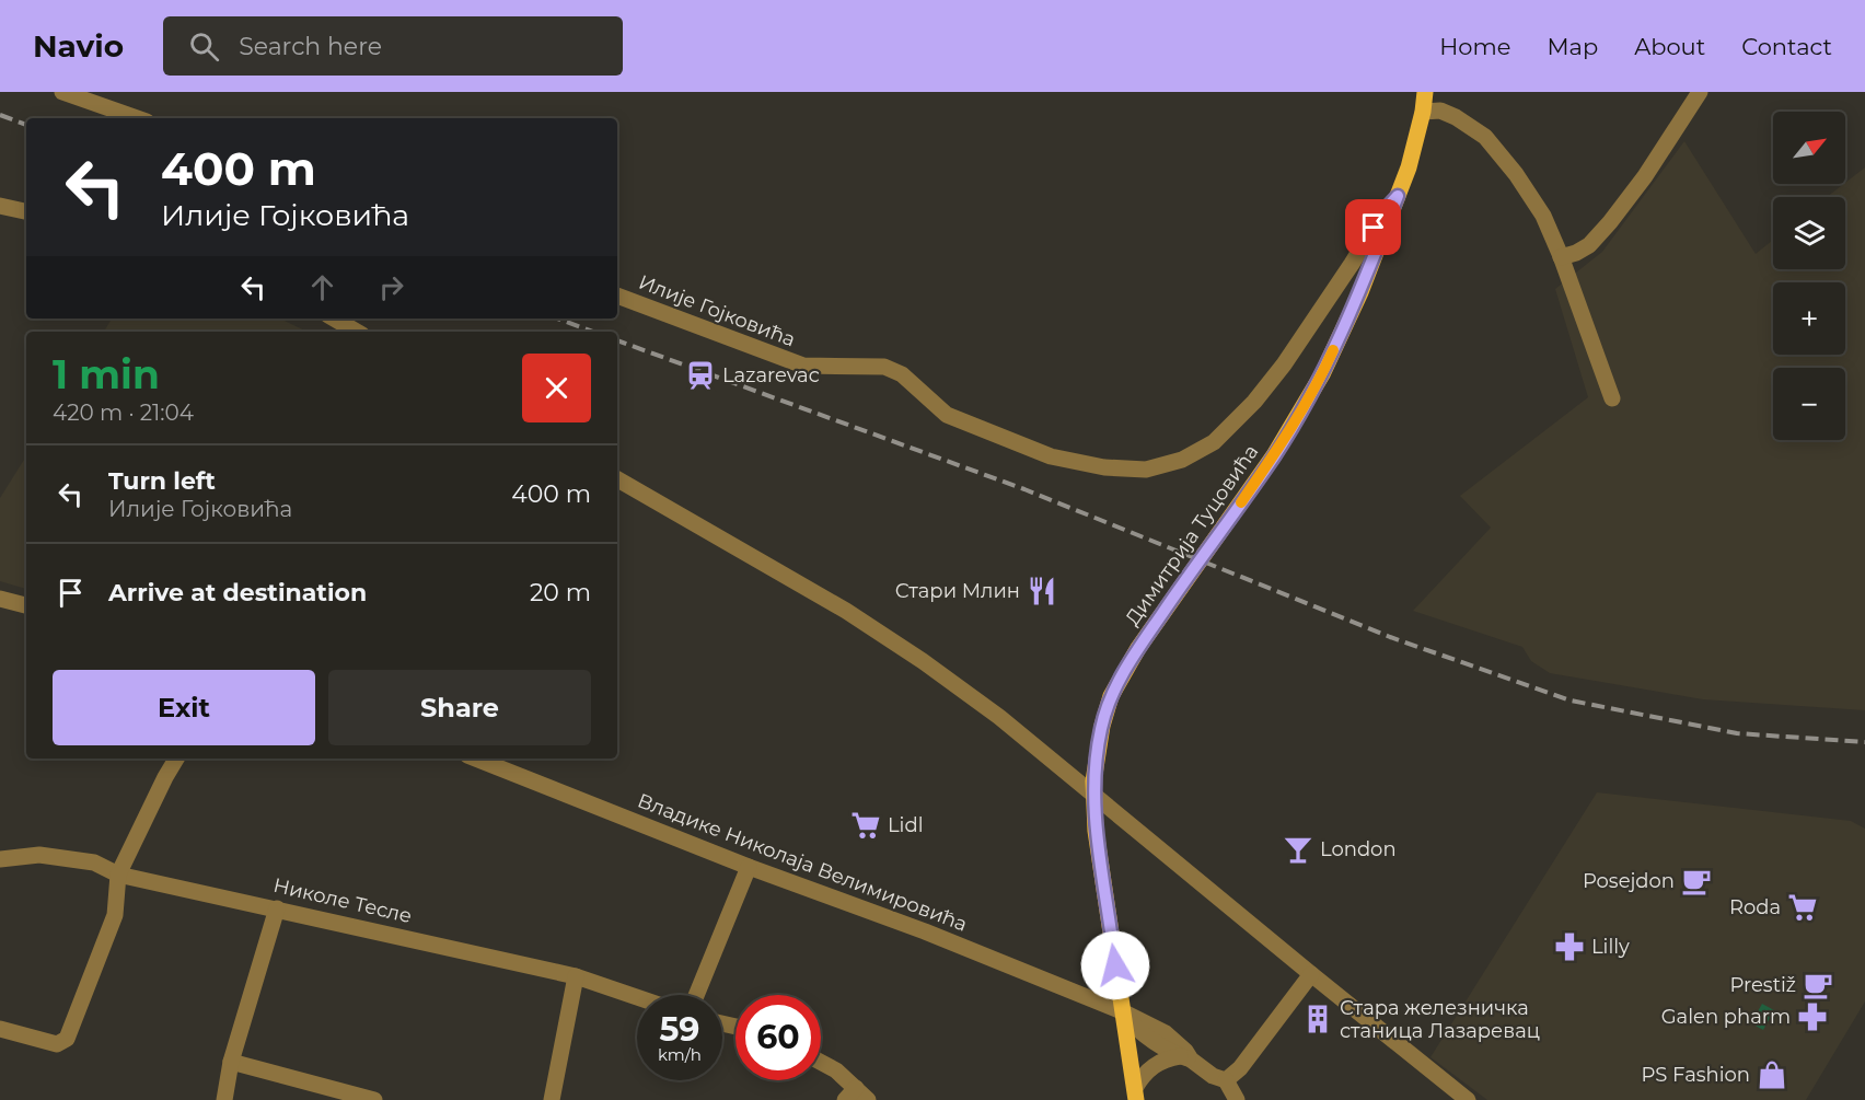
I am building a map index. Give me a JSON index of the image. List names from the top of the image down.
{
  "streets": {
    "main road": ["Димитрија Туцовића"],
    "street": ["Илије Гојковића", "Владике Николаја Велимировића", "Николе Тесле"]
  },
  "crossings": [
    ["Илије Гојковића", "Димитрија Туцовића"],
    ["Димитрија Туцовића", "Владике Николаја Велимировића"]
  ],
  "places": {
    "station": ["Lazarevac"],
    "restaurant": ["Стари Млин"],
    "supermarket": ["Lidl", "Roda"],
    "bar": ["London"],
    "cafe": ["Posejdon", "Prestiž"],
    "pharmacy": ["Lilly", "Galen pharm"],
    "building": ["Стара железничка станица Лазаревац"],
    "shop": ["PS Fashion"]
  },
  "north": "top right",
  "page": {
    "header": "Navio",
    "search": "Search here",
    "nav": [
      "Home",
      "Map",
      "About",
      "Contact"
    ],
    "map_buttons": ["+", "−"],
    "turn": ["400 m", "Илије Гојковића"],
    "heading": ["1 min", "420 m · 21:04"],
    "list": [
      {
        "name": "Turn left",
        "note": "Илије Гојковића",
        "value": "400 m"
      },
      {
        "name": "Arrive at destination",
        "value": "20 m"
      }
    ],
    "buttons": ["Exit", "Share"],
    "speed": "59 km/h",
    "limit": "60"
  }
}
